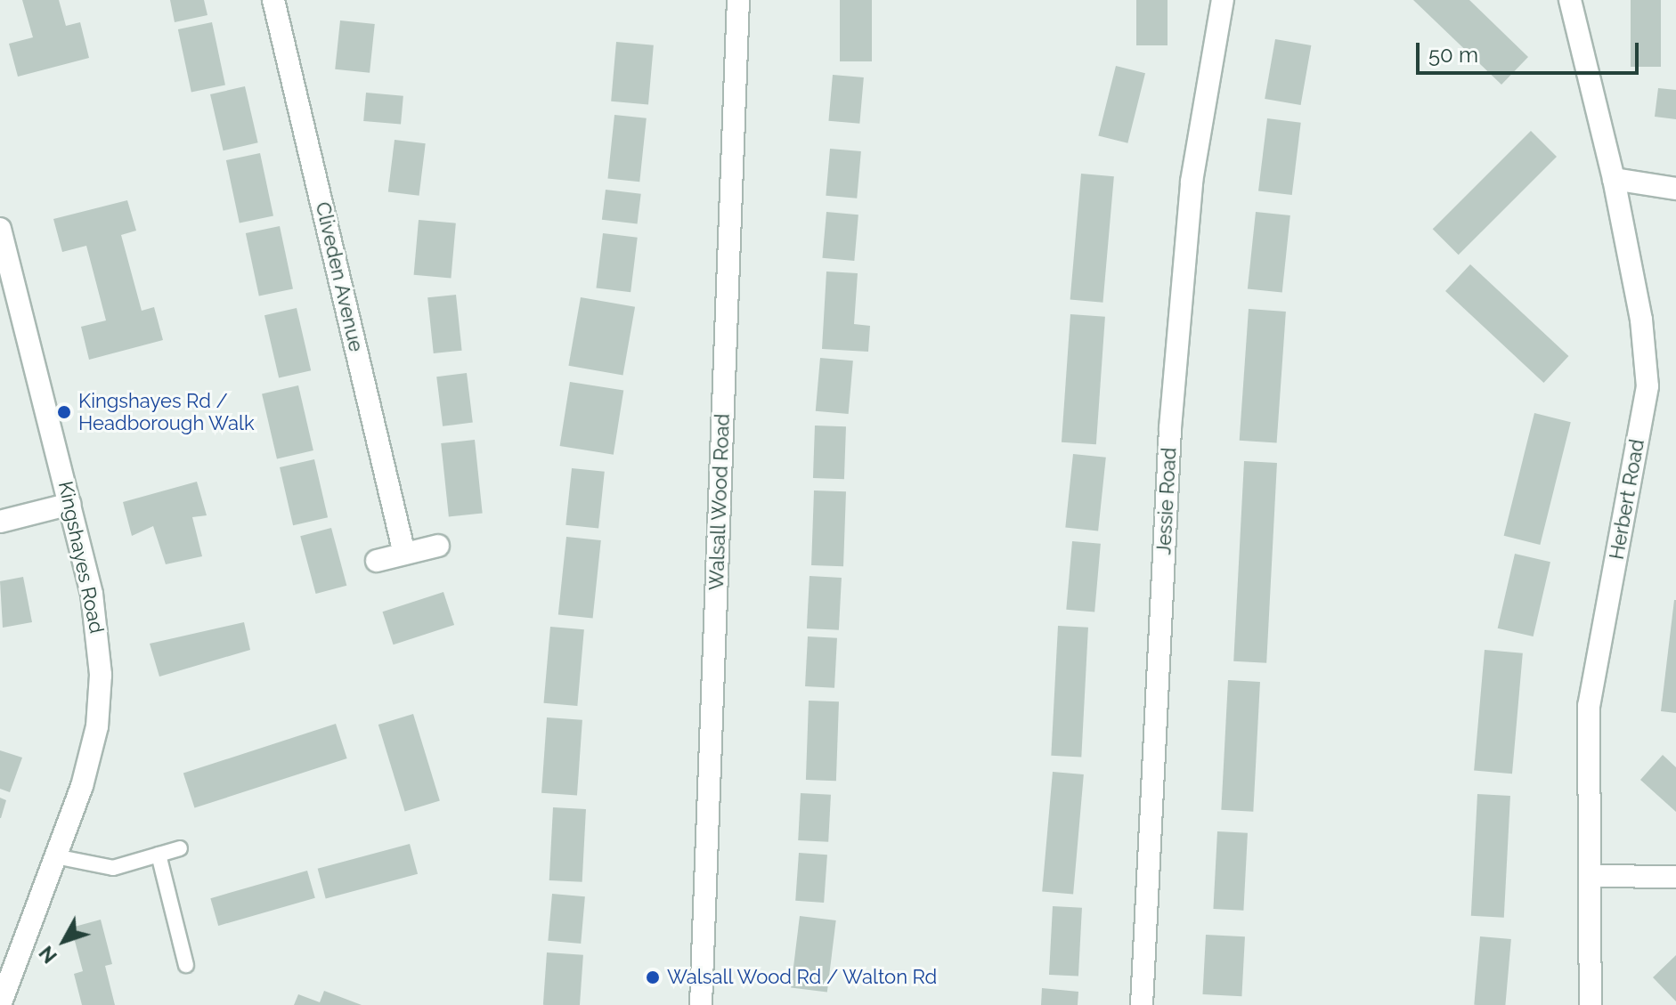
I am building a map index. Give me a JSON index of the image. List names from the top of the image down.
{
  "streets": {
    "street": [
      "Cliveden Avenue",
      "Herbert Road",
      "Jessie Road",
      "Walsall Wood Road",
      "Kingshayes Road"
    ]
  },
  "places": ["Kingshayes Rd / Headborough Walk", "Walsall Wood Rd / Walton Rd"],
  "scale_bar": "50 m",
  "north": "bottom left"
}
